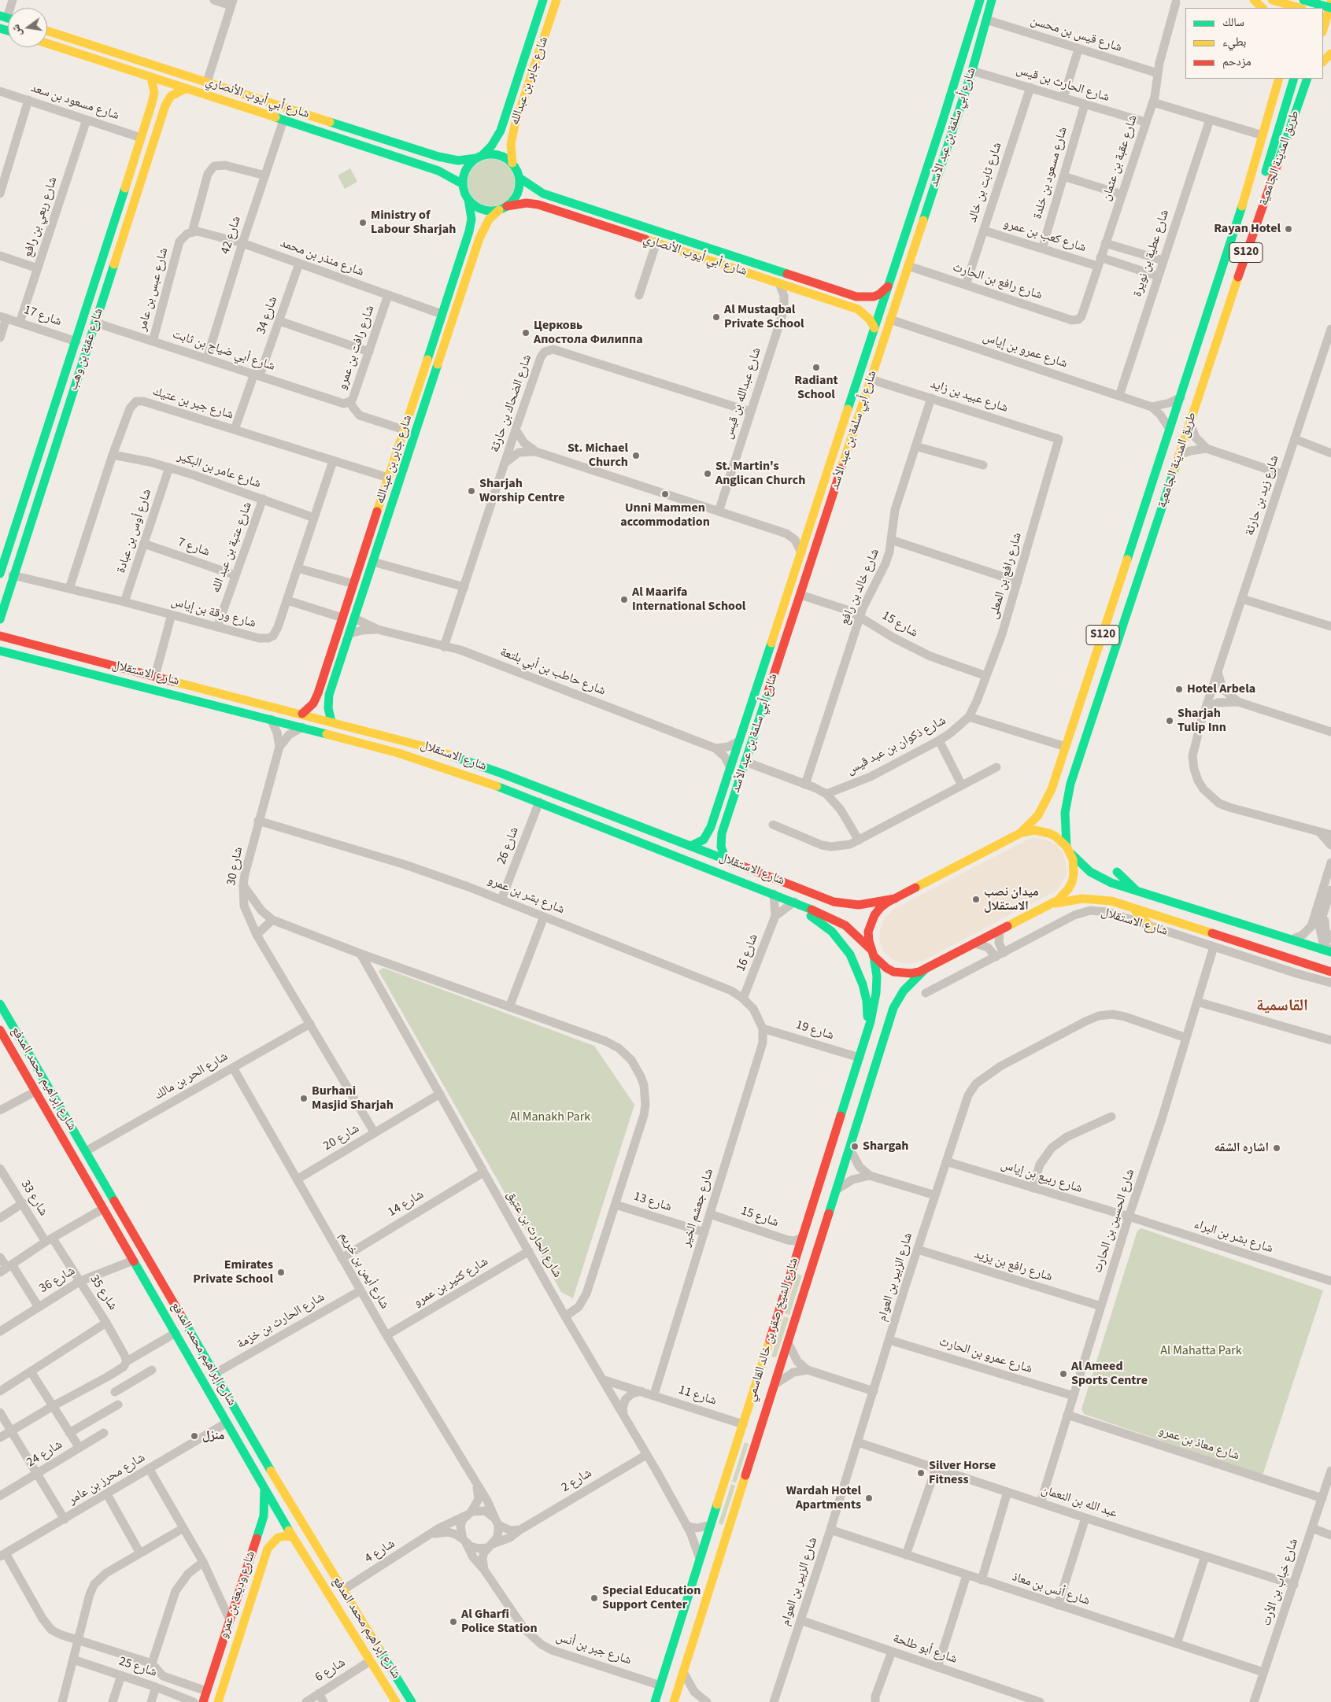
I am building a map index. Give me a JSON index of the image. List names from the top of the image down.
{
  "streets": {
    "main road": [
      "شارع جابر بن عبدالله",
      "شارع أبي أيوب الأنصاري",
      "شارع أبي سلمة بن عبد الأسد",
      "طريق المدينة الجامعية",
      "S120",
      "شارع عقبة بن وهب",
      "شارع الاستقلال",
      "شارع إبراهيم محمد المدفع",
      "شارع الشيخ صقر بن خالد القاسمي",
      "شارع وديعة بن عمرو"
    ],
    "street": [
      "شارع قيس بن محسن",
      "شارع الحارث بن قيس",
      "شارع مسعود بن سعد",
      "شارع عقبة بن عثمان",
      "شارع مسعود بن خلدة",
      "شارع ثابت بن خالد",
      "شارع ربعي بن رافع",
      "شارع 42",
      "شارع كعب بن عمرو",
      "شارع عطية بن نويرة",
      "شارع منذر بن محمد",
      "شارع رافع بن الحارث",
      "شارع عبس بن عامر",
      "شارع 34",
      "شارع 17",
      "شارع رافت بن عمرو",
      "شارع أبي ضياح بن ثابت",
      "شارع عمرو بن إياس",
      "شارع عبدالله بن قيس",
      "شارع عبيد بن زايد",
      "شارع جبر بن عتيك",
      "شارع الضحاك بن حارثة",
      "شارع عامر بن البكير",
      "شارع زيد بن حارثة",
      "شارع أوس بن عبادة",
      "شارع 7",
      "شارع عتبة بن عبد الله",
      "شارع رافع بن المعلى",
      "شارع خالد بن رافع",
      "شارع ورقة بن إياس",
      "شارع 15",
      "شارع حاطب بن أبي بلتعة",
      "شارع ذكوان بن عبد قيس",
      "شارع 26",
      "شارع 30",
      "شارع بشر بن عمرو",
      "شارع 16",
      "شارع 19",
      "شارع الحر بن مالك",
      "شارع 20",
      "شارع ربيع بن إياس",
      "شارع 33",
      "شارع 13",
      "شارع 14",
      "شارع جعشم الخير",
      "شارع الحسين بن الحارث",
      "شارع الحارث بن عتيق",
      "شارع بشر بن البراء",
      "شارع رافع بن يزيد",
      "شارع أيمن بن خريم",
      "شارع الزبير بن العوام",
      "شارع 36",
      "شارع كثير بن عمرو",
      "شارع 35",
      "شارع الحارث بن خزمة",
      "شارع عمرو بن الحارث",
      "شارع 11",
      "شارع معاذ بن عمرو",
      "شارع 24",
      "شارع محرز بن عامر",
      "شارع 2",
      "عبد الله بن النعمان",
      "شارع 4",
      "شارع خباب بن الأرت",
      "شارع أنس بن معاذ",
      "شارع جبر بن أنس",
      "شارع أبو طلحة",
      "شارع 25",
      "شارع 6"
    ]
  },
  "crossings": [
    ["شارع قيس بن محسن", "شارع أبي سلمة بن عبد الأسد"],
    ["شارع قيس بن محسن", "شارع عقبة بن عثمان"],
    ["شارع جابر بن عبدالله", "شارع أبي أيوب الأنصاري"],
    ["شارع جابر بن عبدالله", "شارع منذر بن محمد"],
    ["شارع جابر بن عبدالله", "شارع جبر بن عتيك"],
    ["شارع جابر بن عبدالله", "شارع حاطب بن أبي بلتعة"],
    ["شارع جابر بن عبدالله", "شارع الاستقلال"],
    ["شارع الحارث بن قيس", "شارع أبي سلمة بن عبد الأسد"],
    ["شارع الحارث بن قيس", "شارع عقبة بن عثمان"],
    ["شارع الحارث بن قيس", "شارع مسعود بن خلدة"],
    ["شارع الحارث بن قيس", "شارع ثابت بن خالد"],
    ["شارع أبي أيوب الأنصاري", "شارع أبي سلمة بن عبد الأسد"],
    ["شارع أبي أيوب الأنصاري", "شارع 42"],
    ["شارع أبي أيوب الأنصاري", "شارع عقبة بن وهب"],
    ["شارع أبي أيوب الأنصاري", "شارع عبدالله بن قيس"],
    ["شارع مسعود بن سعد", "شارع ربعي بن رافع"],
    ["شارع مسعود بن سعد", "شارع عقبة بن وهب"],
    ["شارع أبي سلمة بن عبد الأسد", "شارع رافع بن الحارث"],
    ["شارع أبي سلمة بن عبد الأسد", "شارع عمرو بن إياس"],
    ["شارع أبي سلمة بن عبد الأسد", "شارع عبيد بن زايد"],
    ["شارع أبي سلمة بن عبد الأسد", "شارع 15"],
    ["شارع أبي سلمة بن عبد الأسد", "شارع حاطب بن أبي بلتعة"],
    ["شارع أبي سلمة بن عبد الأسد", "شارع الاستقلال"],
    ["شارع عقبة بن عثمان", "شارع كعب بن عمرو"],
    ["شارع عقبة بن عثمان", "شارع رافع بن الحارث"],
    ["طريق المدينة الجامعية", "شارع عمرو بن إياس"],
    ["طريق المدينة الجامعية", "شارع الاستقلال"],
    ["شارع مسعود بن خلدة", "شارع كعب بن عمرو"],
    ["شارع ثابت بن خالد", "شارع كعب بن عمرو"],
    ["شارع ثابت بن خالد", "شارع رافع بن الحارث"],
    ["شارع ربعي بن رافع", "شارع 17"],
    ["شارع 42", "شارع منذر بن محمد"],
    ["شارع 42", "شارع أبي ضياح بن ثابت"],
    ["شارع عطية بن نويرة", "شارع عمرو بن إياس"],
    ["شارع منذر بن محمد", "شارع عبس بن عامر"],
    ["شارع منذر بن محمد", "شارع 34"],
    ["شارع منذر بن محمد", "شارع رافت بن عمرو"],
    ["شارع عبس بن عامر", "شارع أبي ضياح بن ثابت"],
    ["شارع 34", "شارع أبي ضياح بن ثابت"],
    ["شارع 17", "شارع عقبة بن وهب"],
    ["شارع رافت بن عمرو", "شارع أبي ضياح بن ثابت"],
    ["شارع عقبة بن وهب", "شارع أبي ضياح بن ثابت"],
    ["شارع عقبة بن وهب", "شارع ورقة بن إياس"],
    ["شارع عقبة بن وهب", "شارع الاستقلال"],
    ["شارع عبدالله بن قيس", "شارع الضحاك بن حارثة"],
    ["شارع عبيد بن زايد", "شارع رافع بن المعلى"],
    ["شارع عبيد بن زايد", "شارع خالد بن رافع"],
    ["شارع جبر بن عتيك", "شارع عامر بن البكير"],
    ["شارع جبر بن عتيك", "شارع ورقة بن إياس"],
    ["شارع الضحاك بن حارثة", "شارع حاطب بن أبي بلتعة"],
    ["شارع عامر بن البكير", "شارع أوس بن عبادة"],
    ["شارع عامر بن البكير", "شارع عتبة بن عبد الله"],
    ["شارع عامر بن البكير", "شارع ورقة بن إياس"],
    ["شارع أوس بن عبادة", "شارع 7"],
    ["شارع أوس بن عبادة", "شارع ورقة بن إياس"],
    ["شارع 7", "شارع عتبة بن عبد الله"],
    ["شارع عتبة بن عبد الله", "شارع ورقة بن إياس"],
    ["شارع رافع بن المعلى", "شارع 15"],
    ["شارع رافع بن المعلى", "شارع ذكوان بن عبد قيس"],
    ["شارع خالد بن رافع", "شارع 15"],
    ["شارع 15", "شارع جعشم الخير"],
    ["شارع 15", "شارع الشيخ صقر بن خالد القاسمي"],
    ["شارع الاستقلال", "شارع 26"],
    ["شارع الاستقلال", "شارع 30"],
    ["شارع الاستقلال", "شارع 16"],
    ["شارع الاستقلال", "شارع الحسين بن الحارث"],
    ["شارع الاستقلال", "شارع الشيخ صقر بن خالد القاسمي"],
    ["شارع 26", "شارع بشر بن عمرو"],
    ["شارع 30", "شارع بشر بن عمرو"],
    ["شارع 30", "شارع الحر بن مالك"],
    ["شارع 30", "شارع 20"],
    ["شارع بشر بن عمرو", "شارع 16"],
    ["شارع بشر بن عمرو", "شارع 19"],
    ["شارع بشر بن عمرو", "شارع جعشم الخير"],
    ["شارع 19", "شارع جعشم الخير"],
    ["شارع 19", "شارع الشيخ صقر بن خالد القاسمي"],
    ["شارع الحر بن مالك", "شارع إبراهيم محمد المدفع"],
    ["شارع الحر بن مالك", "شارع أيمن بن خريم"],
    ["شارع إبراهيم محمد المدفع", "شارع 36"],
    ["شارع إبراهيم محمد المدفع", "شارع الحارث بن خزمة"],
    ["شارع إبراهيم محمد المدفع", "شارع محرز بن عامر"],
    ["شارع إبراهيم محمد المدفع", "شارع 4"],
    ["شارع إبراهيم محمد المدفع", "شارع وديعة بن عمرو"],
    ["شارع إبراهيم محمد المدفع", "شارع 6"],
    ["شارع 20", "شارع الحارث بن عتيق"],
    ["شارع 20", "شارع أيمن بن خريم"],
    ["شارع ربيع بن إياس", "شارع الحسين بن الحارث"],
    ["شارع ربيع بن إياس", "شارع بشر بن البراء"],
    ["شارع ربيع بن إياس", "شارع الزبير بن العوام"],
    ["شارع 33", "شارع 35"],
    ["شارع 13", "شارع جعشم الخير"],
    ["شارع 14", "شارع الحارث بن عتيق"],
    ["شارع 14", "شارع أيمن بن خريم"],
    ["شارع جعشم الخير", "شارع 11"],
    ["شارع الحسين بن الحارث", "شارع بشر بن البراء"],
    ["شارع الحسين بن الحارث", "شارع رافع بن يزيد"],
    ["شارع الحسين بن الحارث", "شارع الزبير بن العوام"],
    ["شارع الحسين بن الحارث", "شارع عمرو بن الحارث"],
    ["شارع الحسين بن الحارث", "شارع معاذ بن عمرو"],
    ["شارع الحسين بن الحارث", "عبد الله بن النعمان"],
    ["شارع الحارث بن عتيق", "شارع كثير بن عمرو"],
    ["شارع الحارث بن عتيق", "شارع الشيخ صقر بن خالد القاسمي"],
    ["شارع الحارث بن عتيق", "شارع 11"],
    ["شارع الحارث بن عتيق", "شارع 2"],
    ["شارع رافع بن يزيد", "شارع الزبير بن العوام"],
    ["شارع أيمن بن خريم", "شارع كثير بن عمرو"],
    ["شارع أيمن بن خريم", "شارع الحارث بن خزمة"],
    ["شارع أيمن بن خريم", "شارع 2"],
    ["شارع أيمن بن خريم", "شارع 4"],
    ["شارع أيمن بن خريم", "شارع جبر بن أنس"],
    ["شارع الزبير بن العوام", "شارع عمرو بن الحارث"],
    ["شارع الزبير بن العوام", "عبد الله بن النعمان"],
    ["شارع الزبير بن العوام", "شارع أنس بن معاذ"],
    ["شارع الزبير بن العوام", "شارع أبو طلحة"],
    ["شارع 36", "شارع 35"],
    ["شارع الشيخ صقر بن خالد القاسمي", "شارع 11"],
    ["شارع الشيخ صقر بن خالد القاسمي", "شارع جبر بن أنس"],
    ["شارع معاذ بن عمرو", "شارع خباب بن الأرت"],
    ["شارع 2", "شارع 4"],
    ["شارع 2", "شارع جبر بن أنس"],
    ["عبد الله بن النعمان", "شارع خباب بن الأرت"],
    ["شارع 4", "شارع جبر بن أنس"],
    ["شارع خباب بن الأرت", "شارع أنس بن معاذ"]
  ],
  "districts": ["القاسمية"],
  "parks": ["Al Manakh Park", "Al Mahatta Park"],
  "places": [
    "Ministry of Labour Sharjah",
    "Rayan Hotel",
    "Al Mustaqbal Private School",
    "Церковь Апостола Филиппа",
    "Radiant School",
    "St. Michael Church",
    "St. Martin's Anglican Church",
    "Sharjah Worship Centre",
    "Unni Mammen accommodation",
    "Al Maarifa International School",
    "Hotel Arbela",
    "Sharjah Tulip Inn",
    "ميدان نصب الاستقلال",
    "Burhani Masjid Sharjah",
    "Shargah",
    "اشاره الشقه",
    "Emirates Private School",
    "Al Ameed Sports Centre",
    "منزل",
    "Silver Horse Fitness",
    "Wardah Hotel Apartments",
    "Special Education Support Center",
    "Al Gharfi Police Station"
  ],
  "legend": ["سالك", "بطيء", "مزدحم"],
  "north": "left"
}
